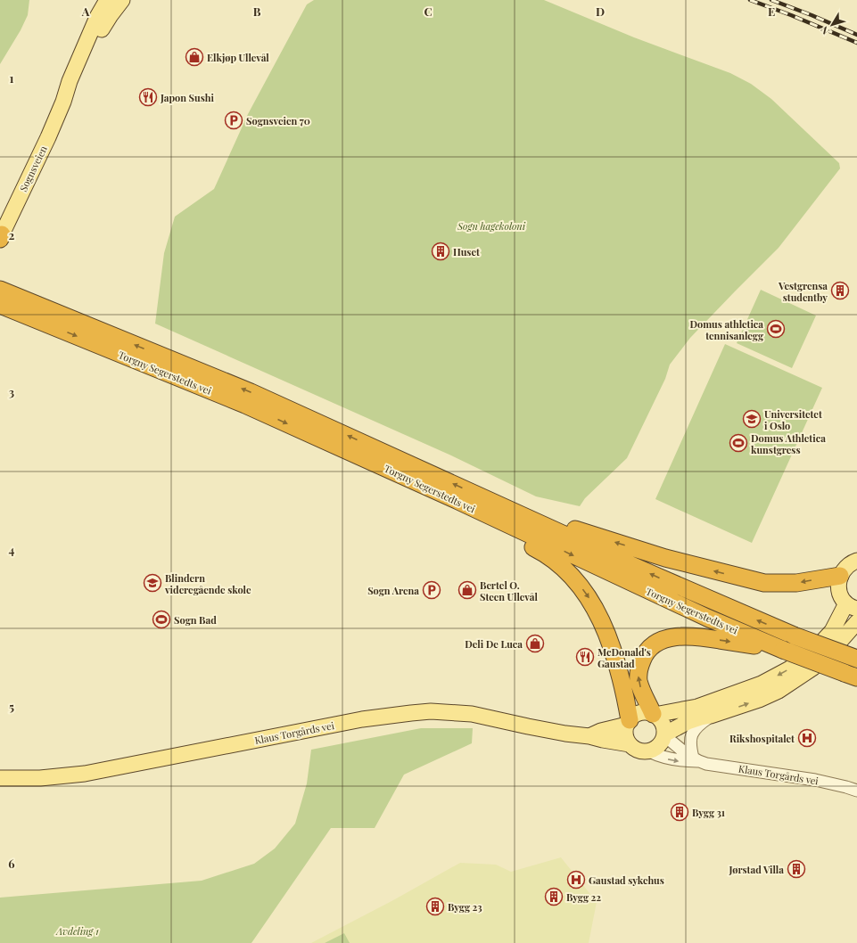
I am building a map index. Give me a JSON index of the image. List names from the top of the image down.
{
  "streets": {
    "highway": ["Torgny Segerstedts vei"],
    "main road": ["Sognsveien", "Klaus Torgårds vei"]
  },
  "parks": ["Sogn hagekoloni", "Avdeling 1"],
  "places": {
    "shop": ["Elkjøp Ullevål", "Bertel O. Steen Ullevål", "Deli De Luca"],
    "restaurant": ["Japon Sushi", "McDonald's Gaustad"],
    "parking": ["Sognsveien 70", "Sogn Arena"],
    "building": [
      "Huset",
      "Vestgrensa studentby",
      "Bygg 31",
      "Jørstad Villa",
      "Bygg 22",
      "Bygg 23"
    ],
    "sports": ["Domus athletica tennisanlegg", "Domus Athletica kunstgress", "Sogn Bad"],
    "school or university": ["Universitetet i Oslo", "Blindern videregående skole"],
    "hospital": ["Rikshospitalet", "Gaustad sykehus"]
  },
  "north": "bottom left",
  "grid": {
    "columns": [
      "A",
      "B",
      "C",
      "D",
      "E"
    ],
    "rows": [
      "1",
      "2",
      "3",
      "4",
      "5",
      "6"
    ]
  }
}
